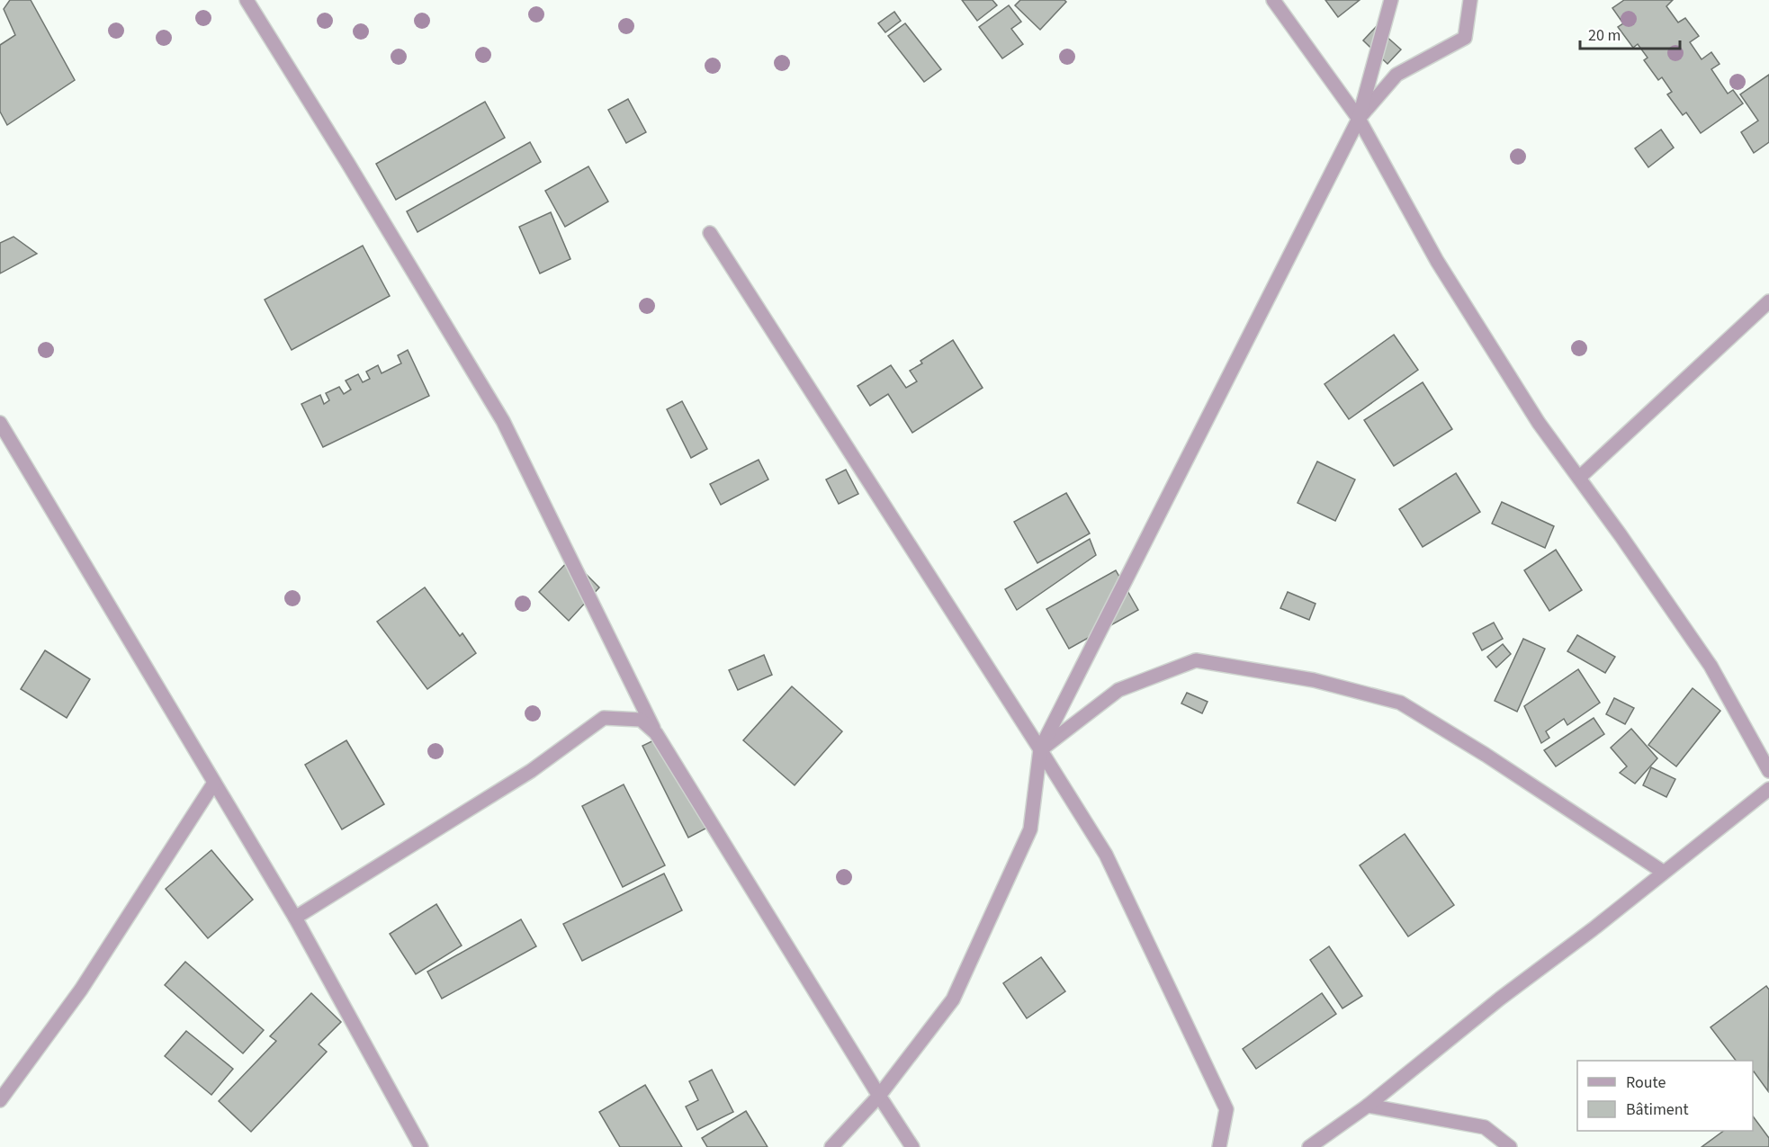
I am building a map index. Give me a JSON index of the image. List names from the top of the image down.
{
  "legend": ["Route", "Bâtiment"],
  "scale_bar": "20 m"
}
